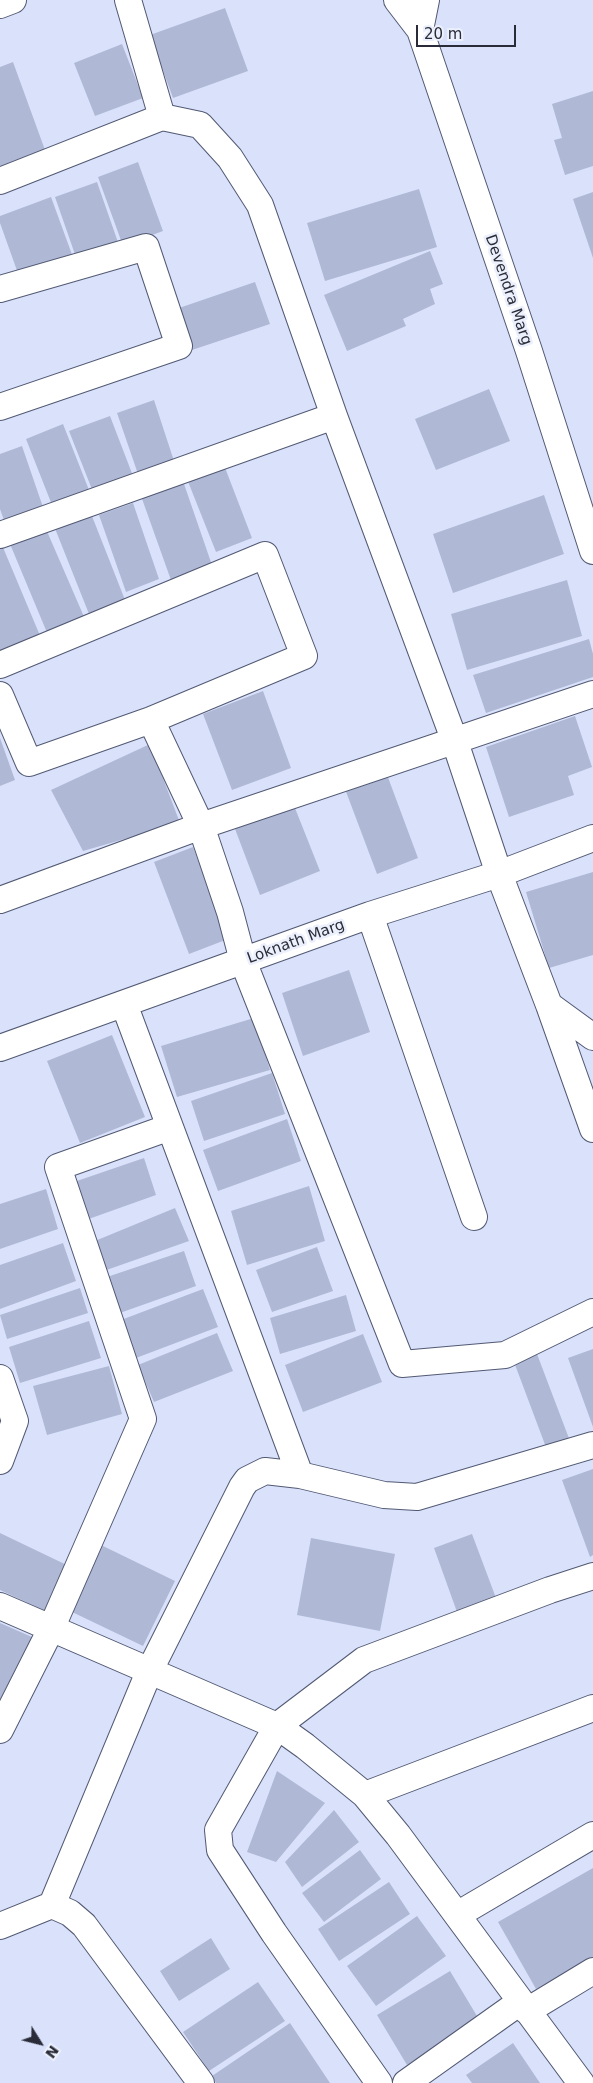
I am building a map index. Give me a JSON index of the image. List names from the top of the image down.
{
  "streets": {
    "street": ["Devendra Marg", "Loknath Marg"]
  },
  "scale_bar": "20 m",
  "north": "bottom right"
}
